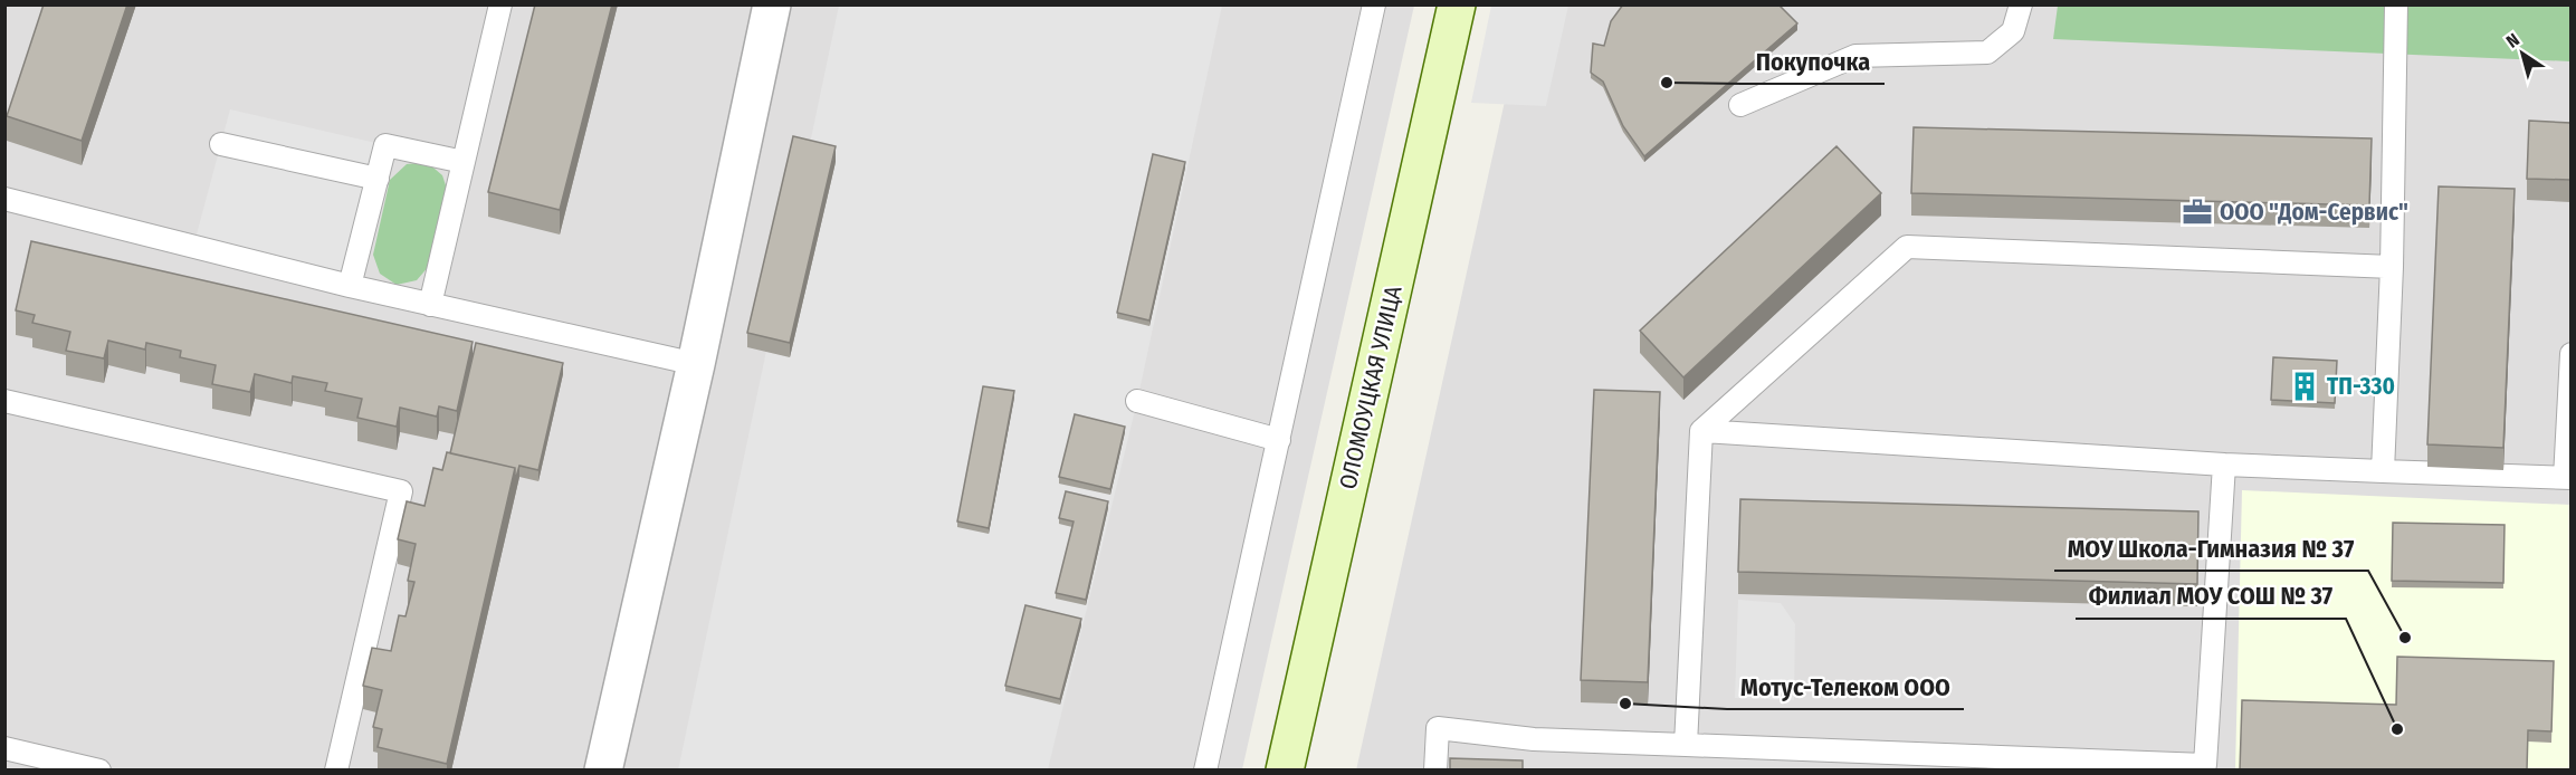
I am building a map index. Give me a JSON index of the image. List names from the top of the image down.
{
  "streets": {
    "street": ["ОЛОМОУЦКАЯ УЛИЦА"]
  },
  "places": {
    "other": [
      "Покупочка",
      "МОУ Школа-Гимназия № 37",
      "Мотус-Телеком ООО",
      "Филиал МОУ СОШ № 37"
    ],
    "office": ["ООО \"Дом-Сервис\""],
    "building": ["ТП-330"]
  },
  "north": "top left"
}
